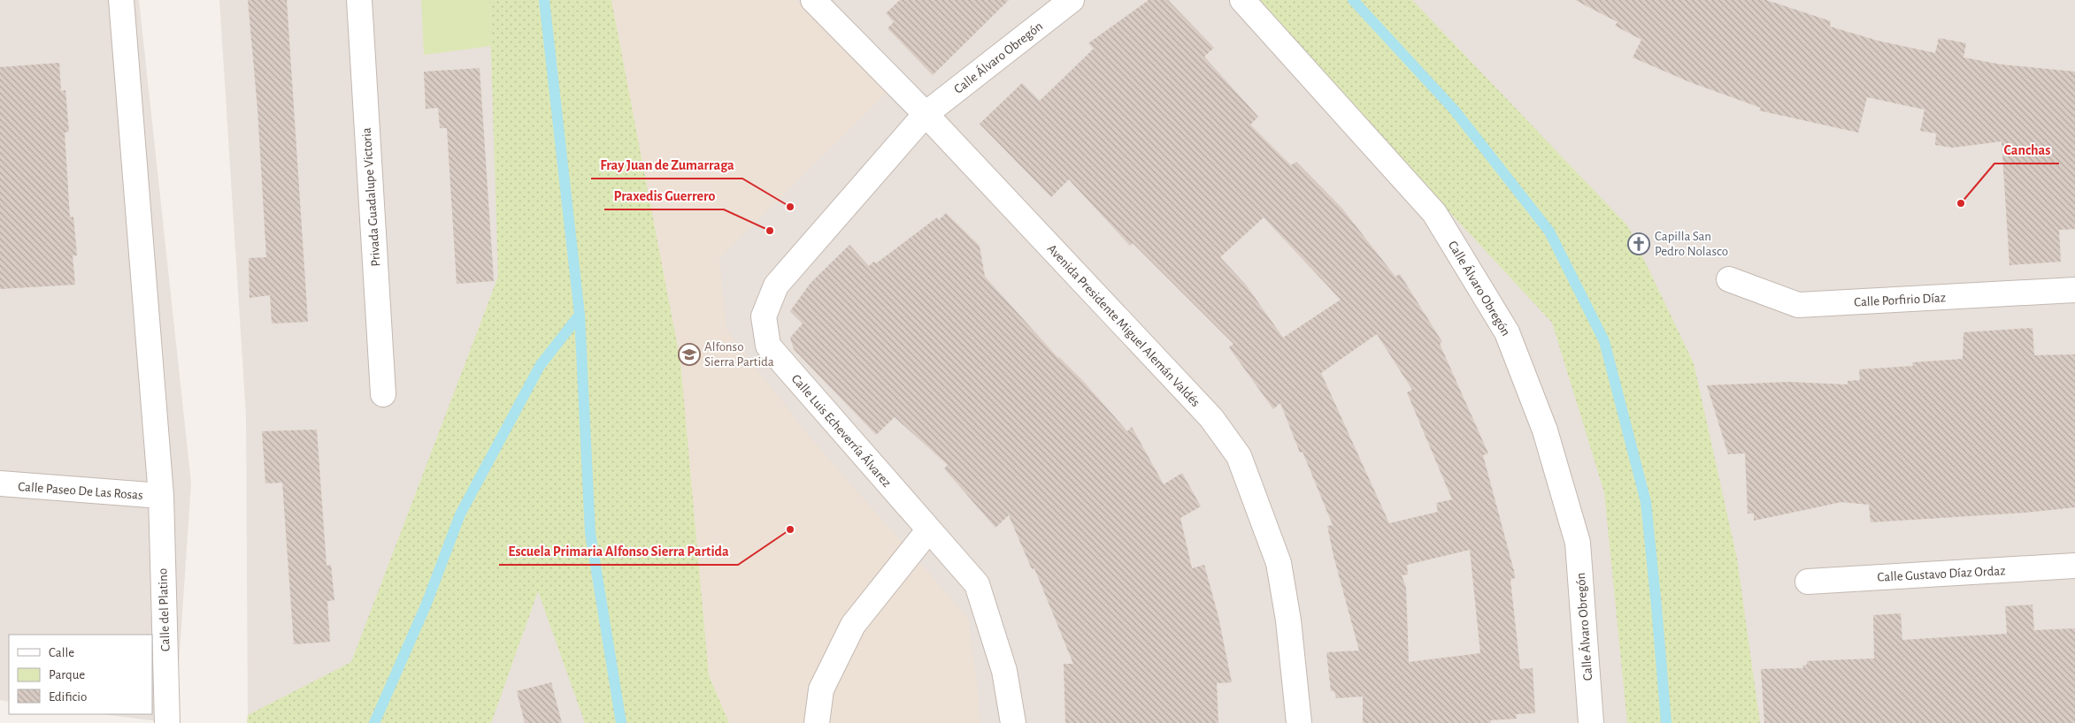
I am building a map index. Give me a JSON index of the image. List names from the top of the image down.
{
  "streets": {
    "street": [
      "Calle Álvaro Obregón",
      "Privada Guadalupe Victoria",
      "Calle Porfirio Díaz",
      "Avenida Presidente Miguel Alemán Valdés",
      "Calle Luis Echeverría Álvarez",
      "Calle Paseo De Las Rosas",
      "Calle Gustavo Díaz Ordaz",
      "Calle del Platino"
    ]
  },
  "crossings": [
    ["Calle Álvaro Obregón", "Avenida Presidente Miguel Alemán Valdés"],
    ["Calle Álvaro Obregón", "Calle Luis Echeverría Álvarez"],
    ["Avenida Presidente Miguel Alemán Valdés", "Calle Luis Echeverría Álvarez"],
    ["Calle Paseo De Las Rosas", "Calle del Platino"]
  ],
  "places": {
    "other": [
      "Canchas",
      "Fray Juan de Zumarraga",
      "Praxedis Guerrero",
      "Escuela Primaria Alfonso Sierra Partida"
    ],
    "church": ["Capilla San Pedro Nolasco"],
    "school or university": ["Alfonso Sierra Partida"]
  },
  "legend": ["Calle", "Parque", "Edificio"]
}
